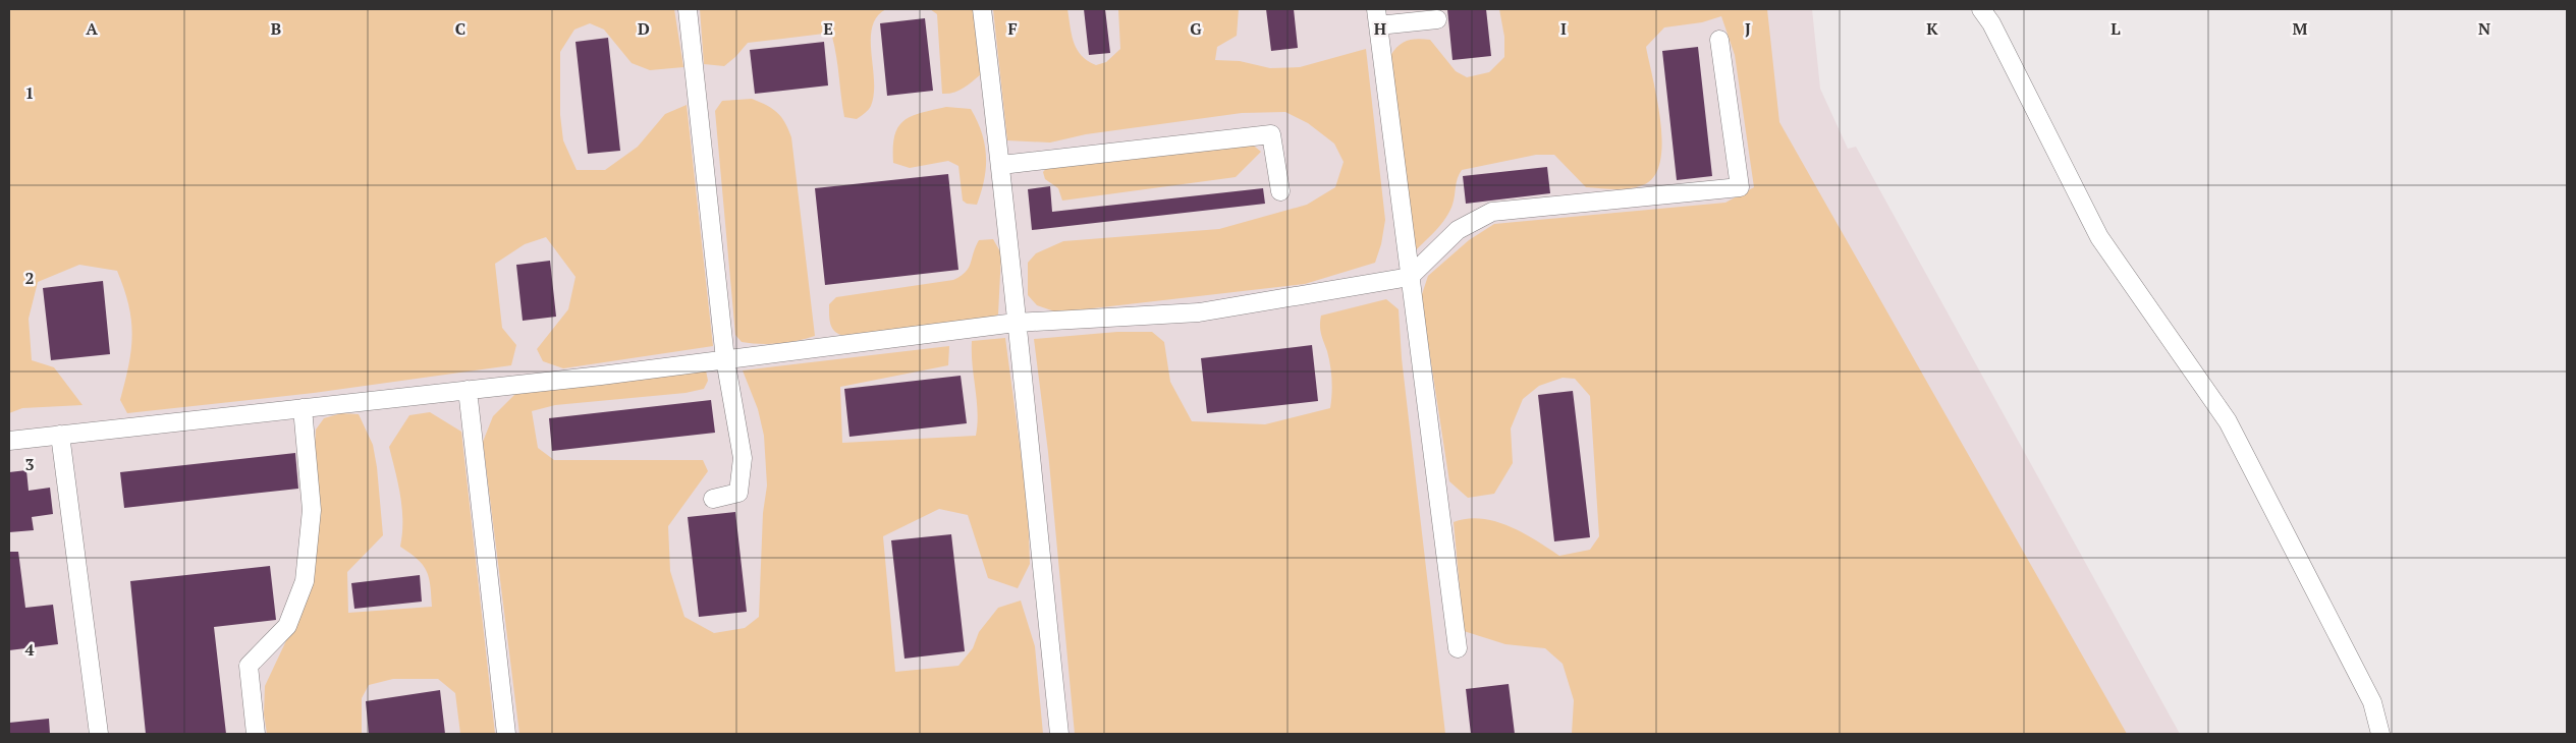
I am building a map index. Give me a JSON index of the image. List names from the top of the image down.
{
  "grid": {
    "columns": [
      "A",
      "B",
      "C",
      "D",
      "E",
      "F",
      "G",
      "H",
      "I",
      "J",
      "K",
      "L",
      "M",
      "N"
    ],
    "rows": [
      "1",
      "2",
      "3",
      "4"
    ]
  }
}
